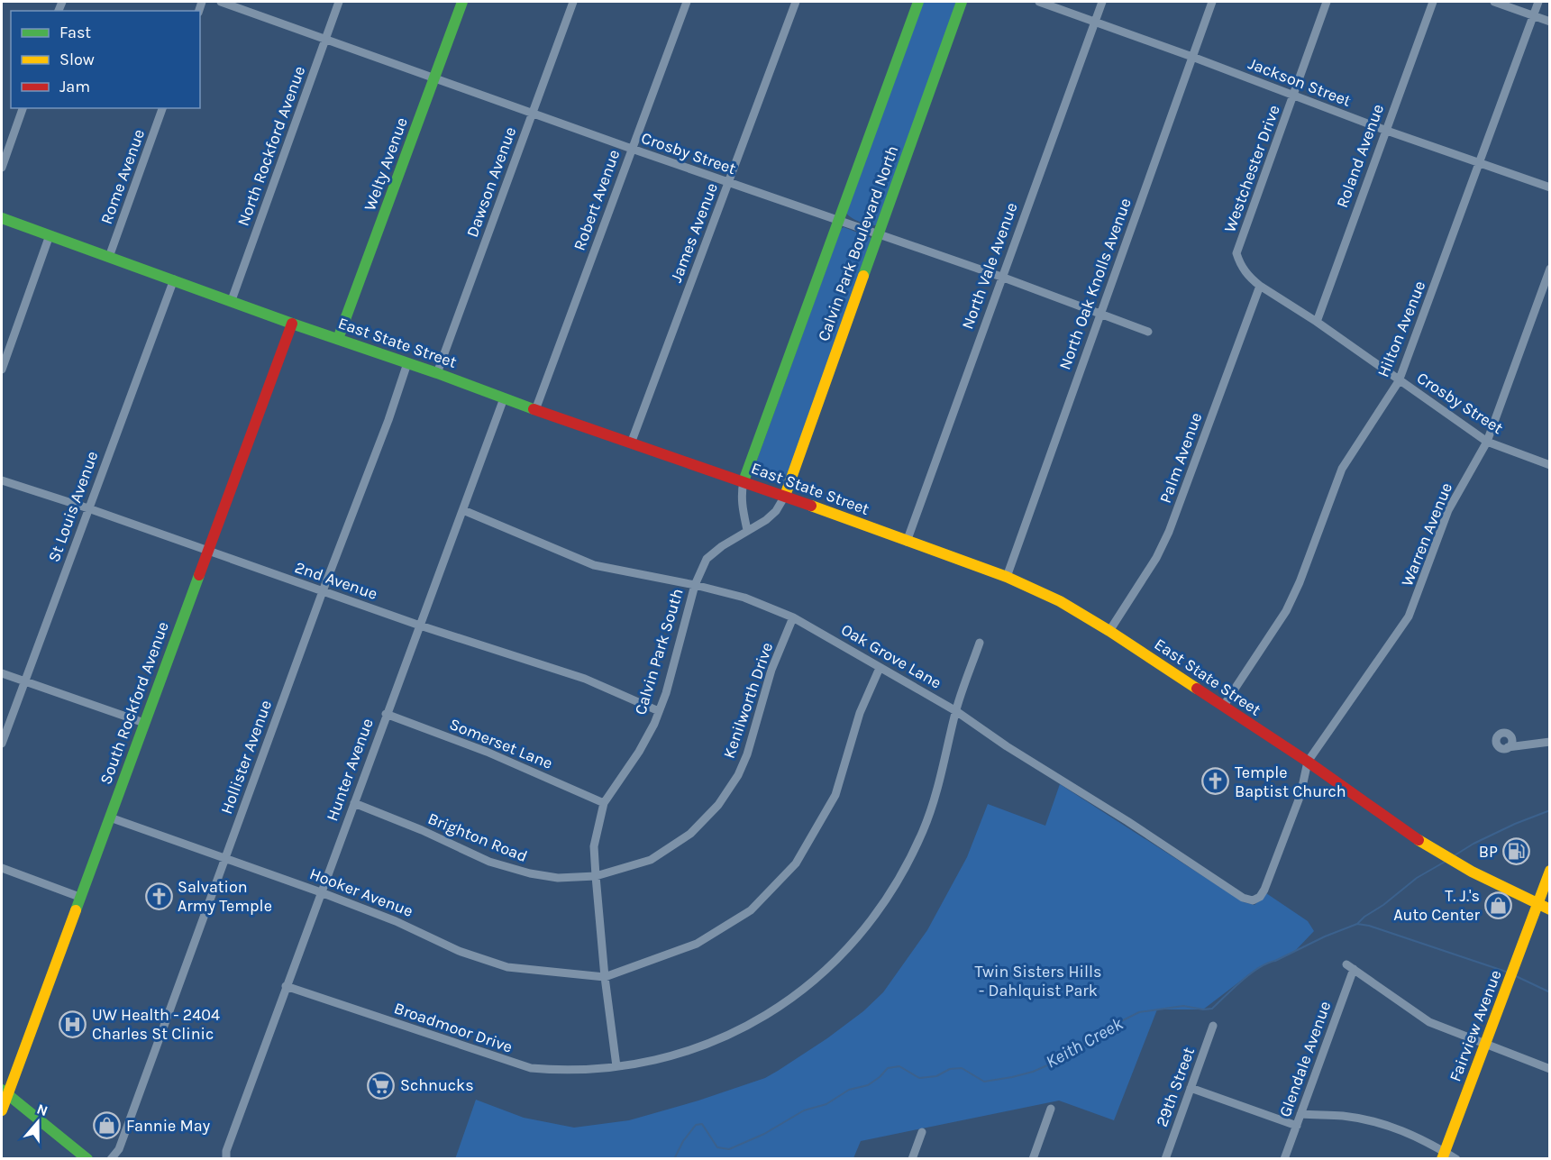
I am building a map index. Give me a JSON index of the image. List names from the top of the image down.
{
  "streets": {
    "street": [
      "Jackson Street",
      "North Rockford Avenue",
      "Crosby Street",
      "Roland Avenue",
      "Welty Avenue",
      "Westchester Drive",
      "Rome Avenue",
      "Dawson Avenue",
      "Robert Avenue",
      "James Avenue",
      "Calvin Park Boulevard North",
      "North Vale Avenue",
      "North Oak Knolls Avenue",
      "Hilton Avenue",
      "East State Street",
      "Palm Avenue",
      "St Louis Avenue",
      "Warren Avenue",
      "2nd Avenue",
      "Calvin Park South",
      "Oak Grove Lane",
      "Kenilworth Drive",
      "South Rockford Avenue",
      "Somerset Lane",
      "Hollister Avenue",
      "Hunter Avenue",
      "Brighton Road",
      "Hooker Avenue",
      "Fairview Avenue",
      "Broadmoor Drive",
      "Glendale Avenue",
      "29th Street"
    ]
  },
  "crossings": [
    ["Jackson Street", "Roland Avenue"],
    ["Jackson Street", "Westchester Drive"],
    ["Jackson Street", "North Vale Avenue"],
    ["Jackson Street", "North Oak Knolls Avenue"],
    ["Jackson Street", "Hilton Avenue"],
    ["North Rockford Avenue", "Crosby Street"],
    ["North Rockford Avenue", "East State Street"],
    ["Crosby Street", "Roland Avenue"],
    ["Crosby Street", "Welty Avenue"],
    ["Crosby Street", "Westchester Drive"],
    ["Crosby Street", "Dawson Avenue"],
    ["Crosby Street", "Robert Avenue"],
    ["Crosby Street", "James Avenue"],
    ["Crosby Street", "Calvin Park Boulevard North"],
    ["Crosby Street", "North Vale Avenue"],
    ["Crosby Street", "North Oak Knolls Avenue"],
    ["Crosby Street", "Hilton Avenue"],
    ["Crosby Street", "Palm Avenue"],
    ["Crosby Street", "Warren Avenue"],
    ["Welty Avenue", "East State Street"],
    ["Rome Avenue", "East State Street"],
    ["Dawson Avenue", "East State Street"],
    ["Robert Avenue", "East State Street"],
    ["James Avenue", "East State Street"],
    ["Calvin Park Boulevard North", "East State Street"],
    ["Calvin Park Boulevard North", "Calvin Park South"],
    ["North Vale Avenue", "East State Street"],
    ["North Oak Knolls Avenue", "East State Street"],
    ["Hilton Avenue", "East State Street"],
    ["East State Street", "Palm Avenue"],
    ["East State Street", "St Louis Avenue"],
    ["East State Street", "Warren Avenue"],
    ["East State Street", "Calvin Park South"],
    ["East State Street", "Oak Grove Lane"],
    ["East State Street", "South Rockford Avenue"],
    ["East State Street", "Hollister Avenue"],
    ["East State Street", "Hunter Avenue"],
    ["East State Street", "Fairview Avenue"],
    ["St Louis Avenue", "2nd Avenue"],
    ["Warren Avenue", "Oak Grove Lane"],
    ["2nd Avenue", "Calvin Park South"],
    ["2nd Avenue", "South Rockford Avenue"],
    ["2nd Avenue", "Hollister Avenue"],
    ["2nd Avenue", "Hunter Avenue"],
    ["Calvin Park South", "Oak Grove Lane"],
    ["Calvin Park South", "Kenilworth Drive"],
    ["Calvin Park South", "Somerset Lane"],
    ["Calvin Park South", "Brighton Road"],
    ["Calvin Park South", "Hooker Avenue"],
    ["Calvin Park South", "Broadmoor Drive"],
    ["Oak Grove Lane", "Kenilworth Drive"],
    ["Oak Grove Lane", "Hunter Avenue"],
    ["Oak Grove Lane", "Broadmoor Drive"],
    ["Kenilworth Drive", "Brighton Road"],
    ["South Rockford Avenue", "Hooker Avenue"],
    ["Somerset Lane", "Hunter Avenue"],
    ["Hollister Avenue", "Hooker Avenue"],
    ["Hunter Avenue", "Brighton Road"],
    ["Hunter Avenue", "Hooker Avenue"],
    ["Hunter Avenue", "Broadmoor Drive"],
    ["Fairview Avenue", "Glendale Avenue"]
  ],
  "water": ["Keith Creek"],
  "parks": ["Twin Sisters Hills - Dahlquist Park"],
  "places": {
    "church": ["Temple Baptist Church", "Salvation Army Temple"],
    "fuel station": ["BP"],
    "shop": ["T. J.'s Auto Center", "Fannie May"],
    "hospital": ["UW Health - 2404 Charles St Clinic"],
    "supermarket": ["Schnucks"]
  },
  "legend": ["Fast", "Slow", "Jam"],
  "north": "top"
}
